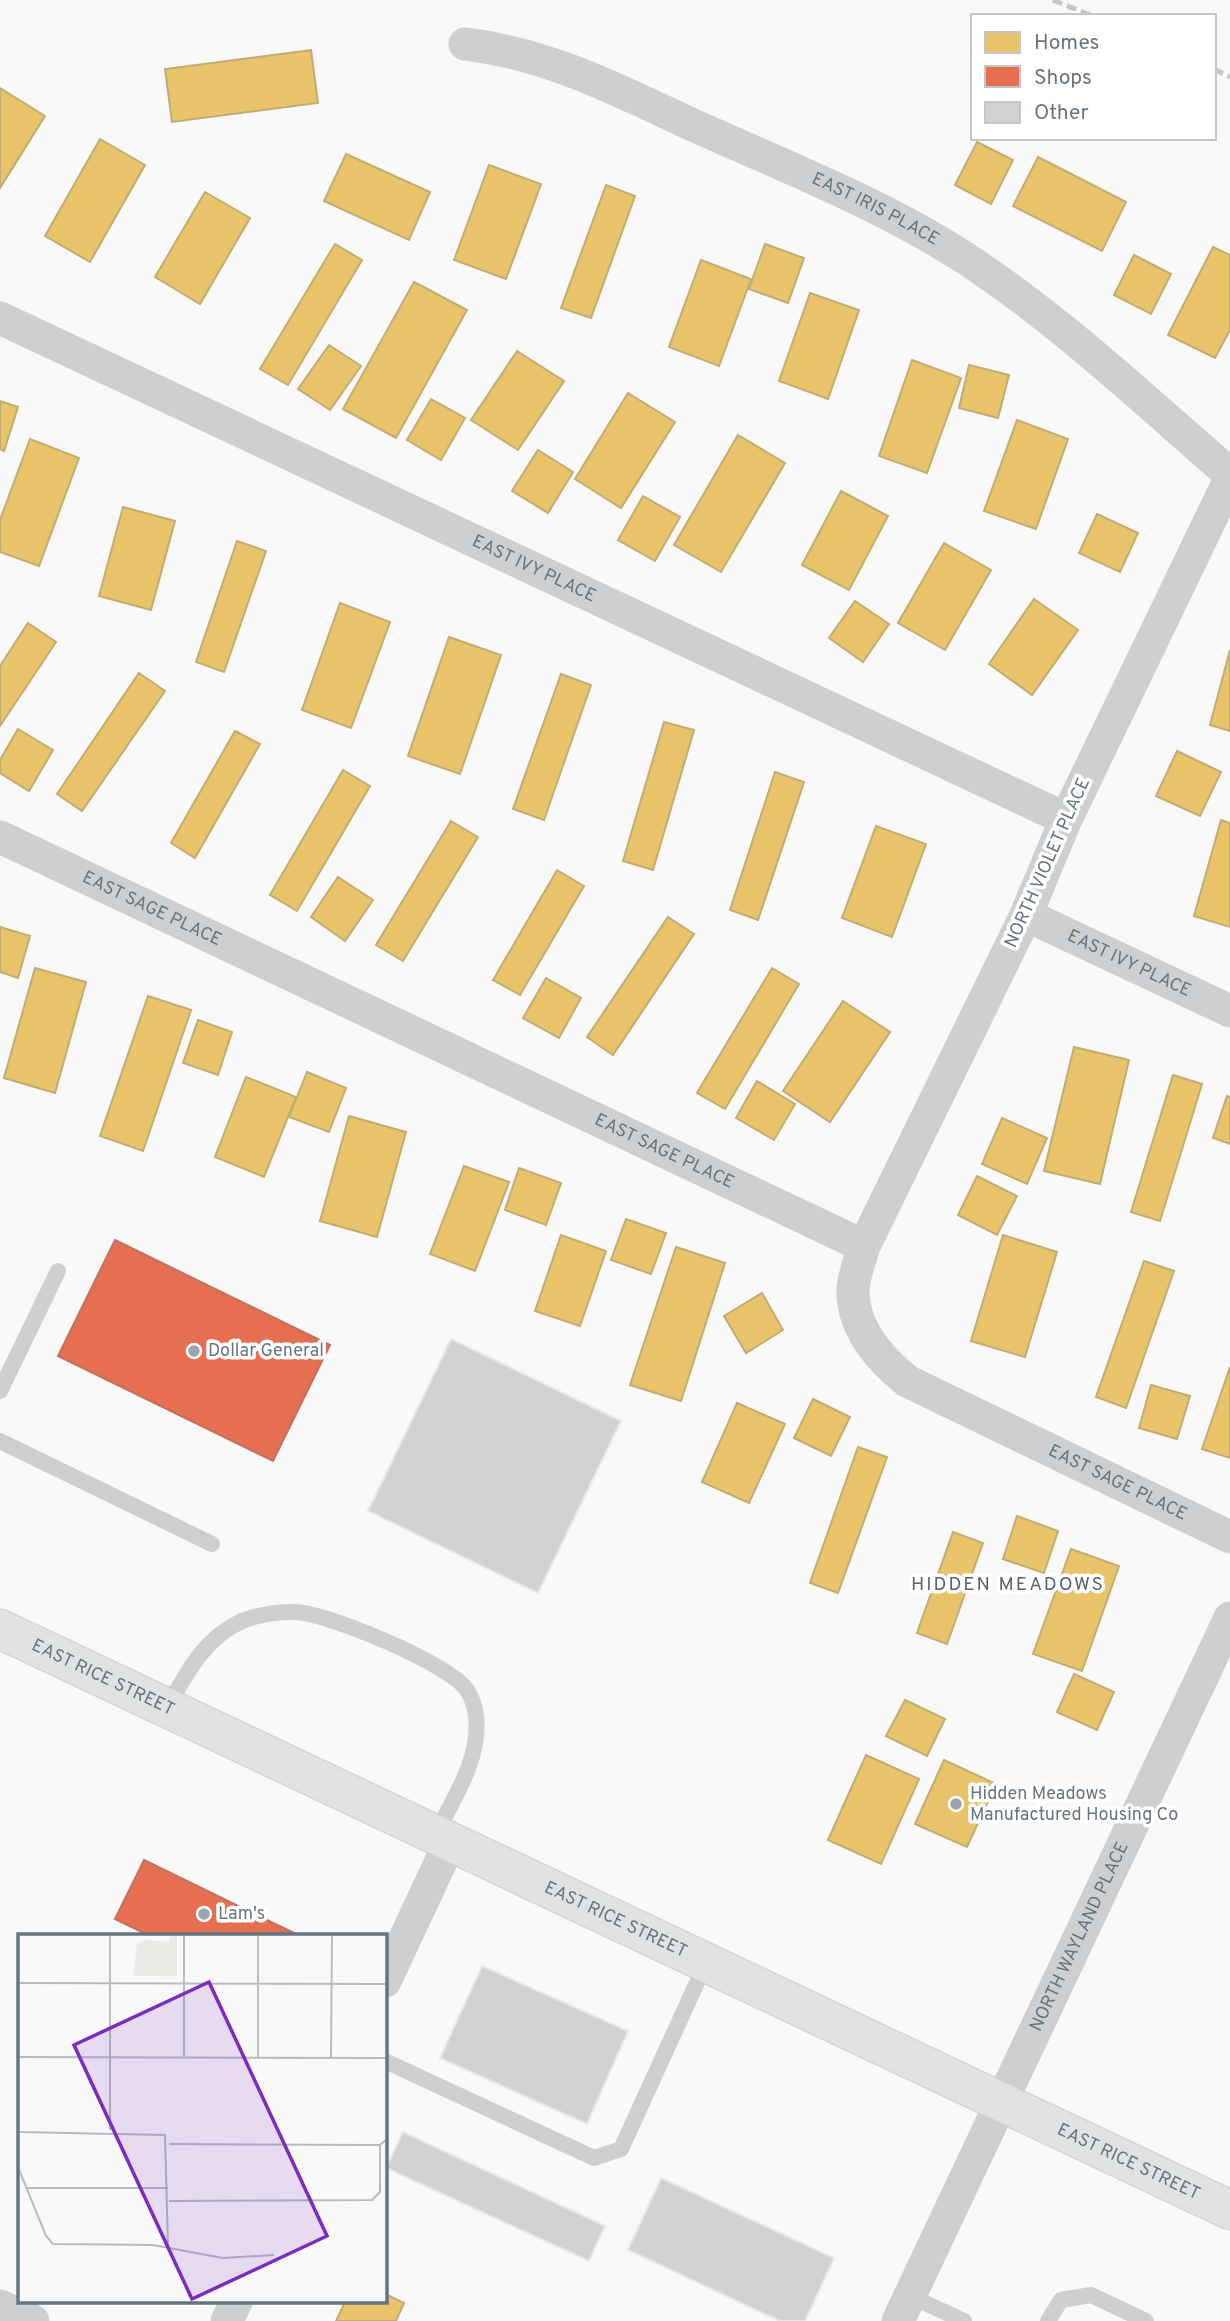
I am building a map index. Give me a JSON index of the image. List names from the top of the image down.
{
  "streets": {
    "main road": ["EAST RICE STREET"],
    "street": [
      "EAST IRIS PLACE",
      "EAST IVY PLACE",
      "NORTH VIOLET PLACE",
      "EAST SAGE PLACE",
      "NORTH WAYLAND PLACE"
    ]
  },
  "crossings": [
    ["EAST IVY PLACE", "NORTH VIOLET PLACE"],
    ["NORTH VIOLET PLACE", "EAST SAGE PLACE"],
    ["EAST RICE STREET", "NORTH WAYLAND PLACE"]
  ],
  "districts": ["HIDDEN MEADOWS"],
  "places": ["Dollar General", "Hidden Meadows Manufactured Housing Co", "Lam's"],
  "legend": ["Homes", "Shops", "Other"]
}
